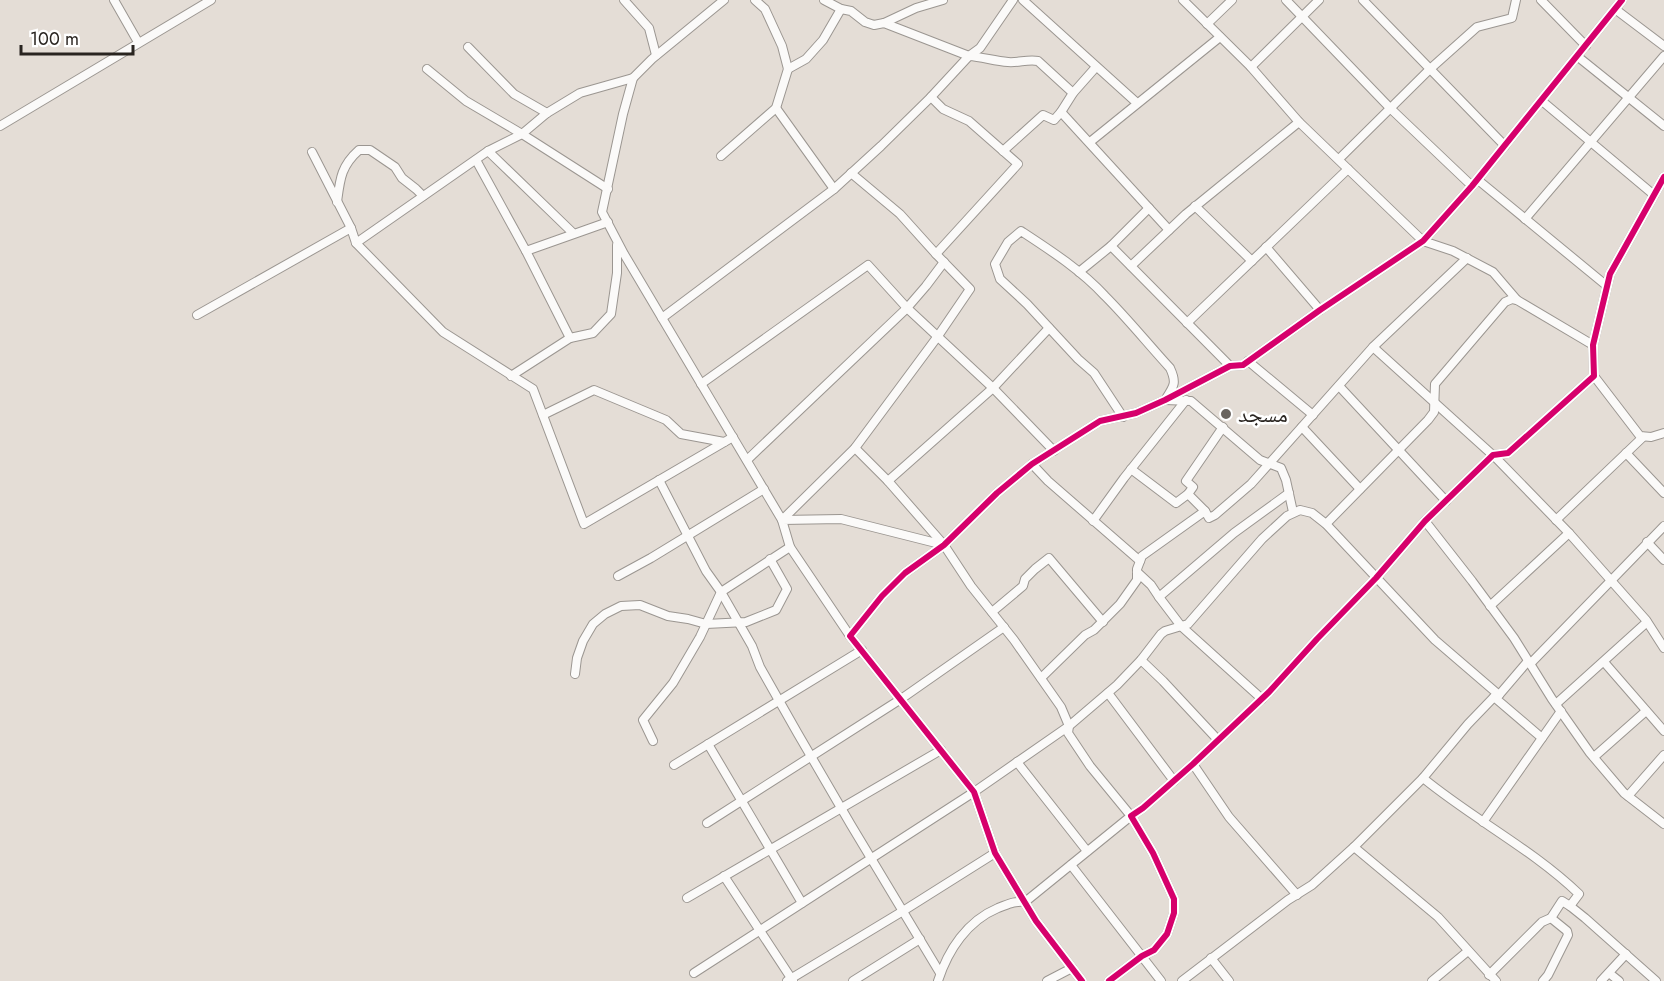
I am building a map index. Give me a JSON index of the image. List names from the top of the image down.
{
  "places": ["مسجد"],
  "scale_bar": "100 m"
}
